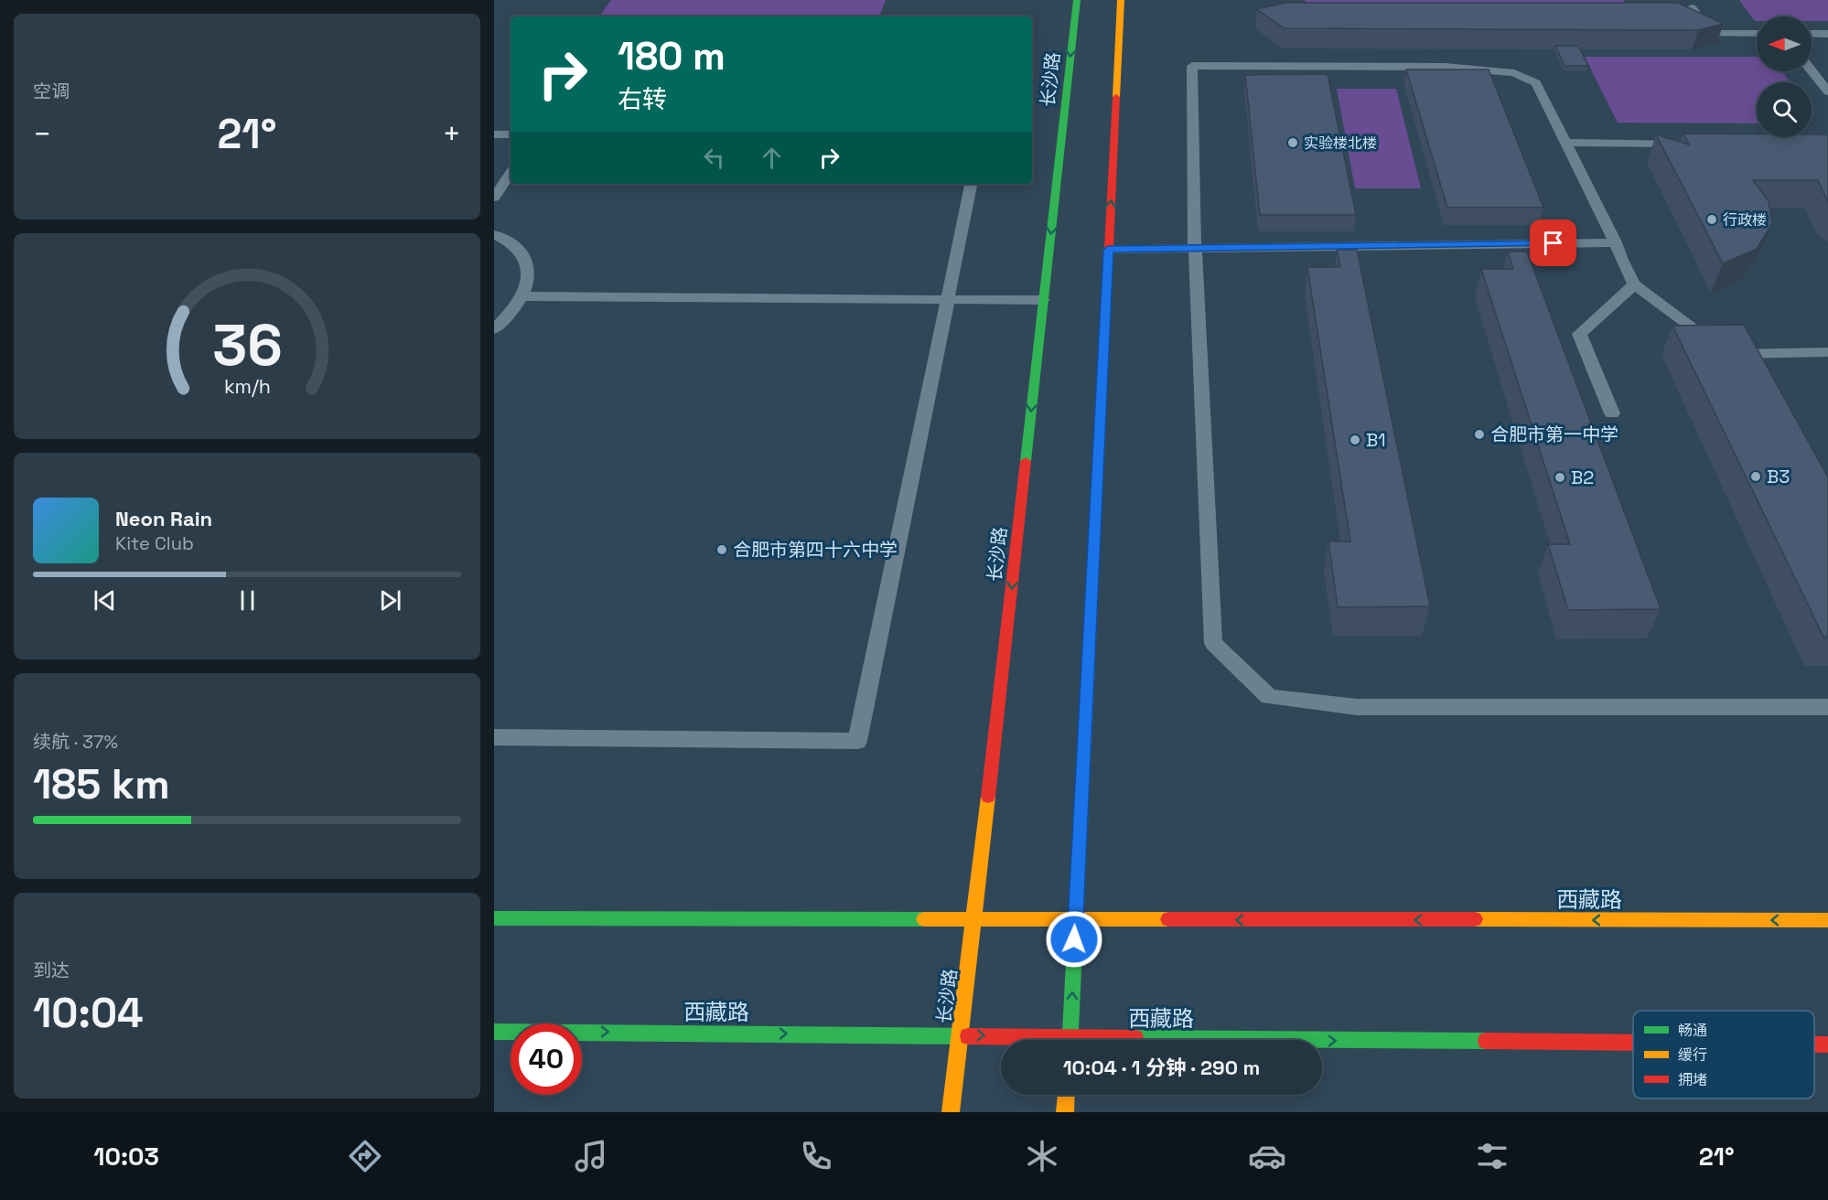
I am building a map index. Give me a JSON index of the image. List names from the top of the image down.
{
  "streets": {
    "street": ["长沙路", "西藏路"]
  },
  "crossings": [
    ["长沙路", "西藏路"]
  ],
  "places": [
    "实验楼北楼",
    "行政楼",
    "合肥市第一中学",
    "B1",
    "B3",
    "B2",
    "合肥市第四十六中学"
  ],
  "legend": ["畅通", "缓行", "拥堵"],
  "north": "left",
  "page": {
    "tile": [
      "空调",
      ["续航 · 37%", "185 km"],
      ["到达", "10:04"]
    ],
    "turn": ["180 m", "右转"],
    "heat": ["−", "21°", "+"],
    "song": ["Neon Rain", "Kite Club"],
    "limit": "40",
    "trip": "10:04 · 1 分钟 · 290 m",
    "tabs": ["10:03", "21°"],
    "gauge": ["36", "km/h"]
  }
}
